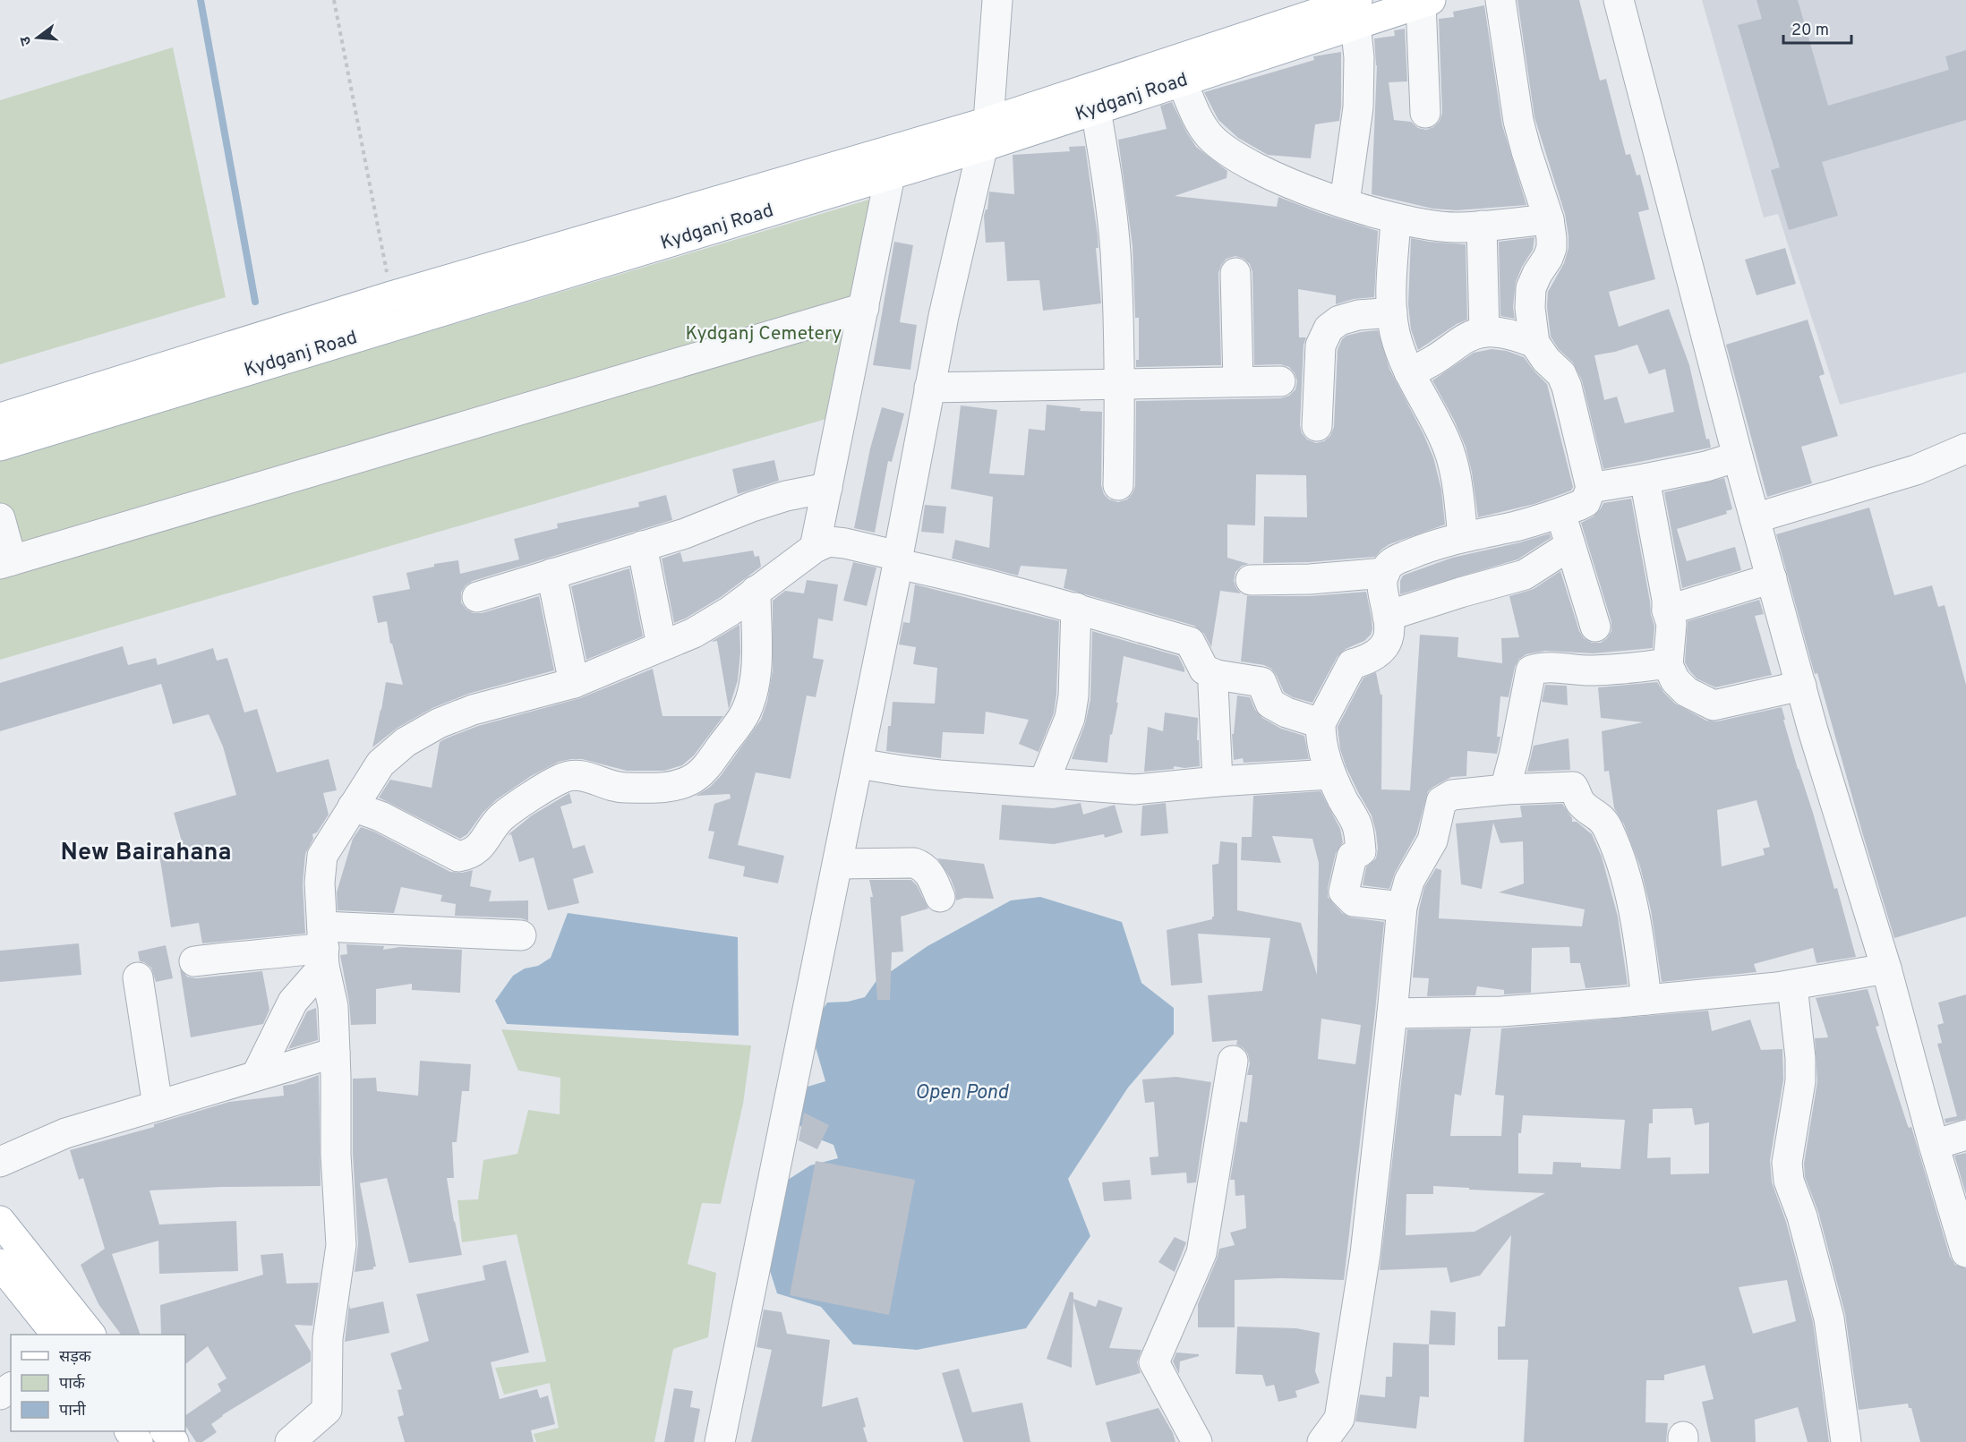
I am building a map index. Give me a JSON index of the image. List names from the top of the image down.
{
  "streets": {
    "main road": ["Kydganj Road"]
  },
  "districts": ["New Bairahana"],
  "water": ["Open Pond"],
  "parks": ["Kydganj Cemetery"],
  "legend": ["सड़क", "पार्क", "पानी"],
  "scale_bar": "20 m",
  "north": "left"
}
